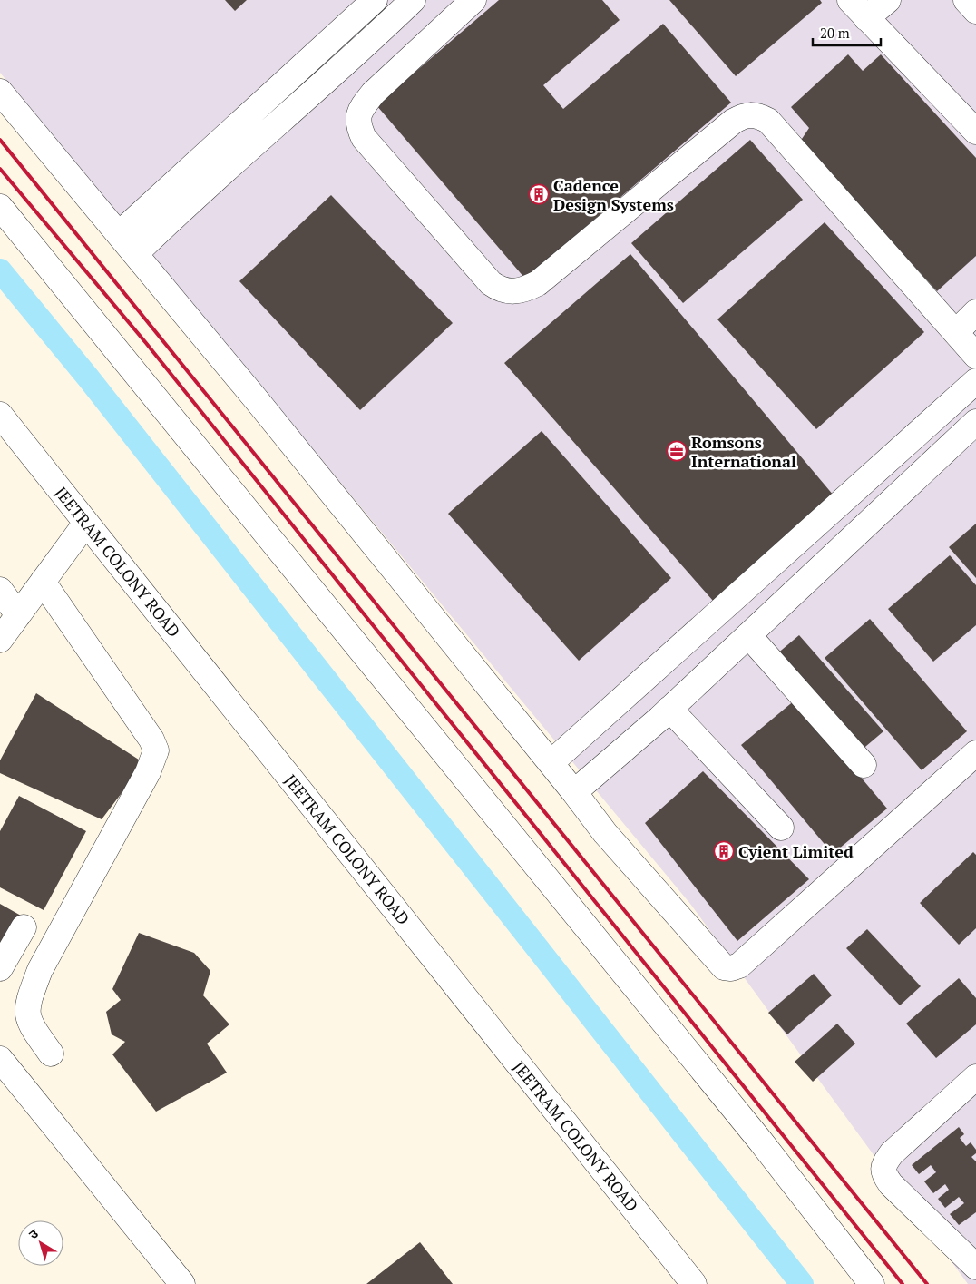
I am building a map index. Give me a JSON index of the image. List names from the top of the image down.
{
  "streets": {
    "street": ["JEETRAM COLONY ROAD"]
  },
  "places": {
    "building": ["Cadence Design Systems", "Cyient Limited"],
    "office": ["Romsons International"]
  },
  "scale_bar": "20 m",
  "north": "top left"
}
